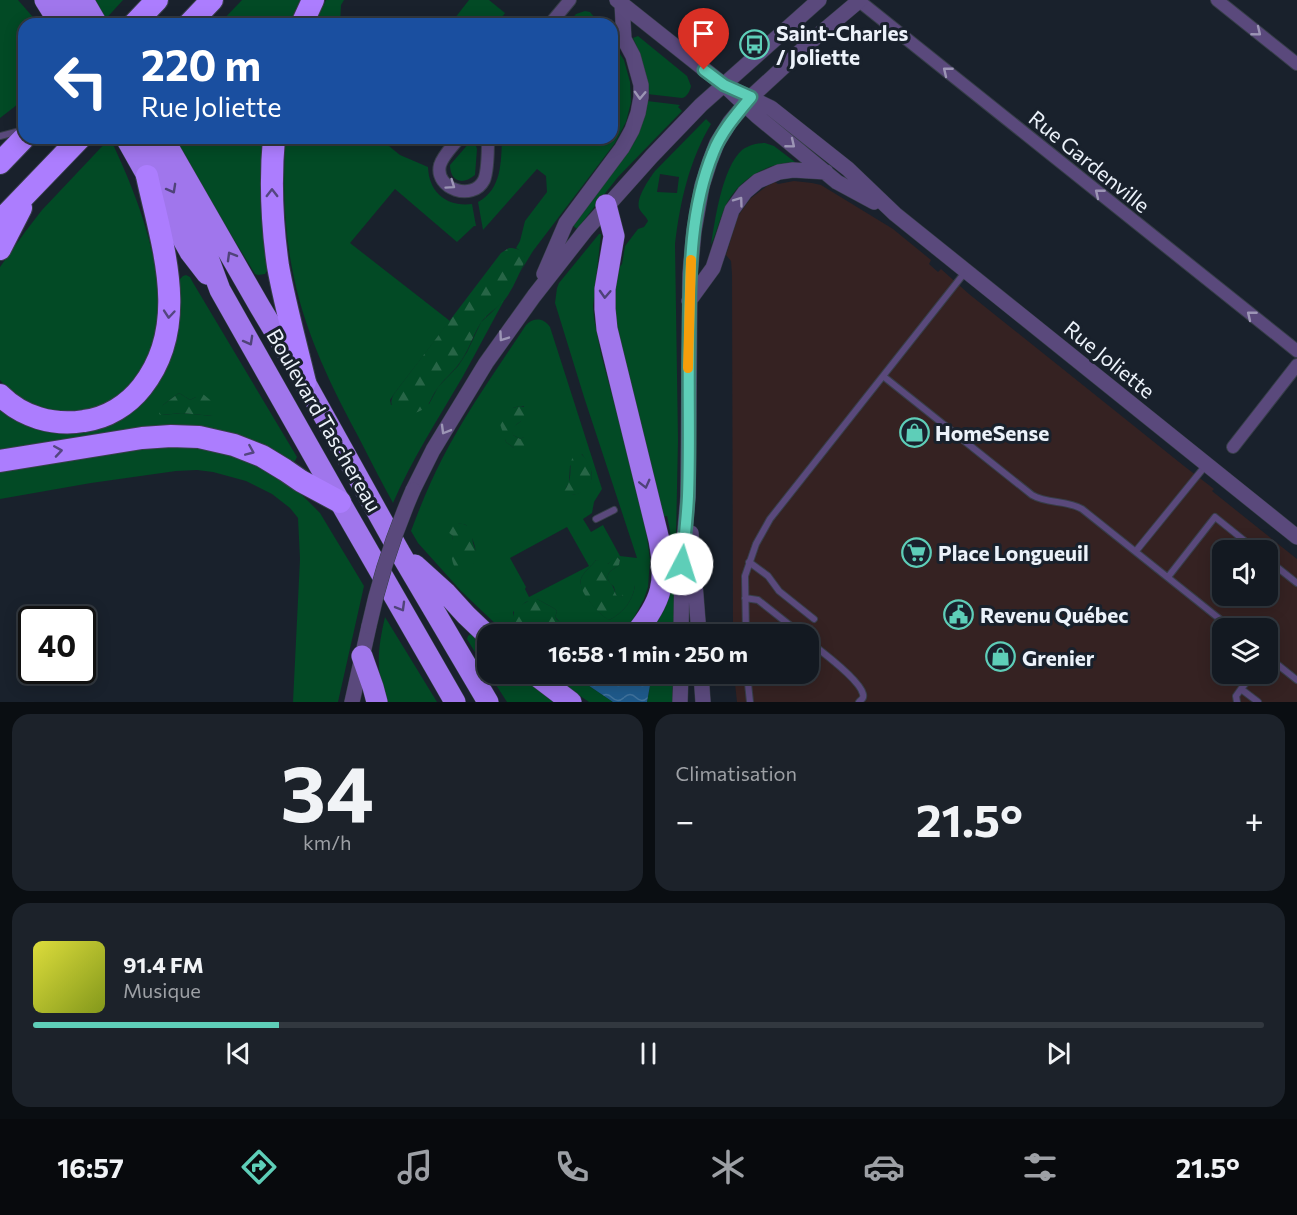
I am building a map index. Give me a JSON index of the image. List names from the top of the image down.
{
  "streets": {
    "highway": ["Boulevard Taschereau"],
    "street": ["Rue Gardenville", "Rue Joliette"]
  },
  "one_way": ["Rue Gardenville"],
  "places": {
    "bus stop": ["Saint-Charles / Joliette"],
    "shop": ["HomeSense", "Grenier"],
    "supermarket": ["Place Longueuil"],
    "public building": ["Revenu Québec"]
  },
  "page": {
    "turn": ["220 m", "Rue Joliette"],
    "limit": "40",
    "trip": "16:58 · 1 min · 250 m",
    "tile": [
      ["34", "km/h"],
      "Climatisation"
    ],
    "heat": ["−", "21.5°", "+"],
    "song": ["91.4 FM", "Musique"],
    "tabs": ["16:57", "21.5°"]
  }
}
